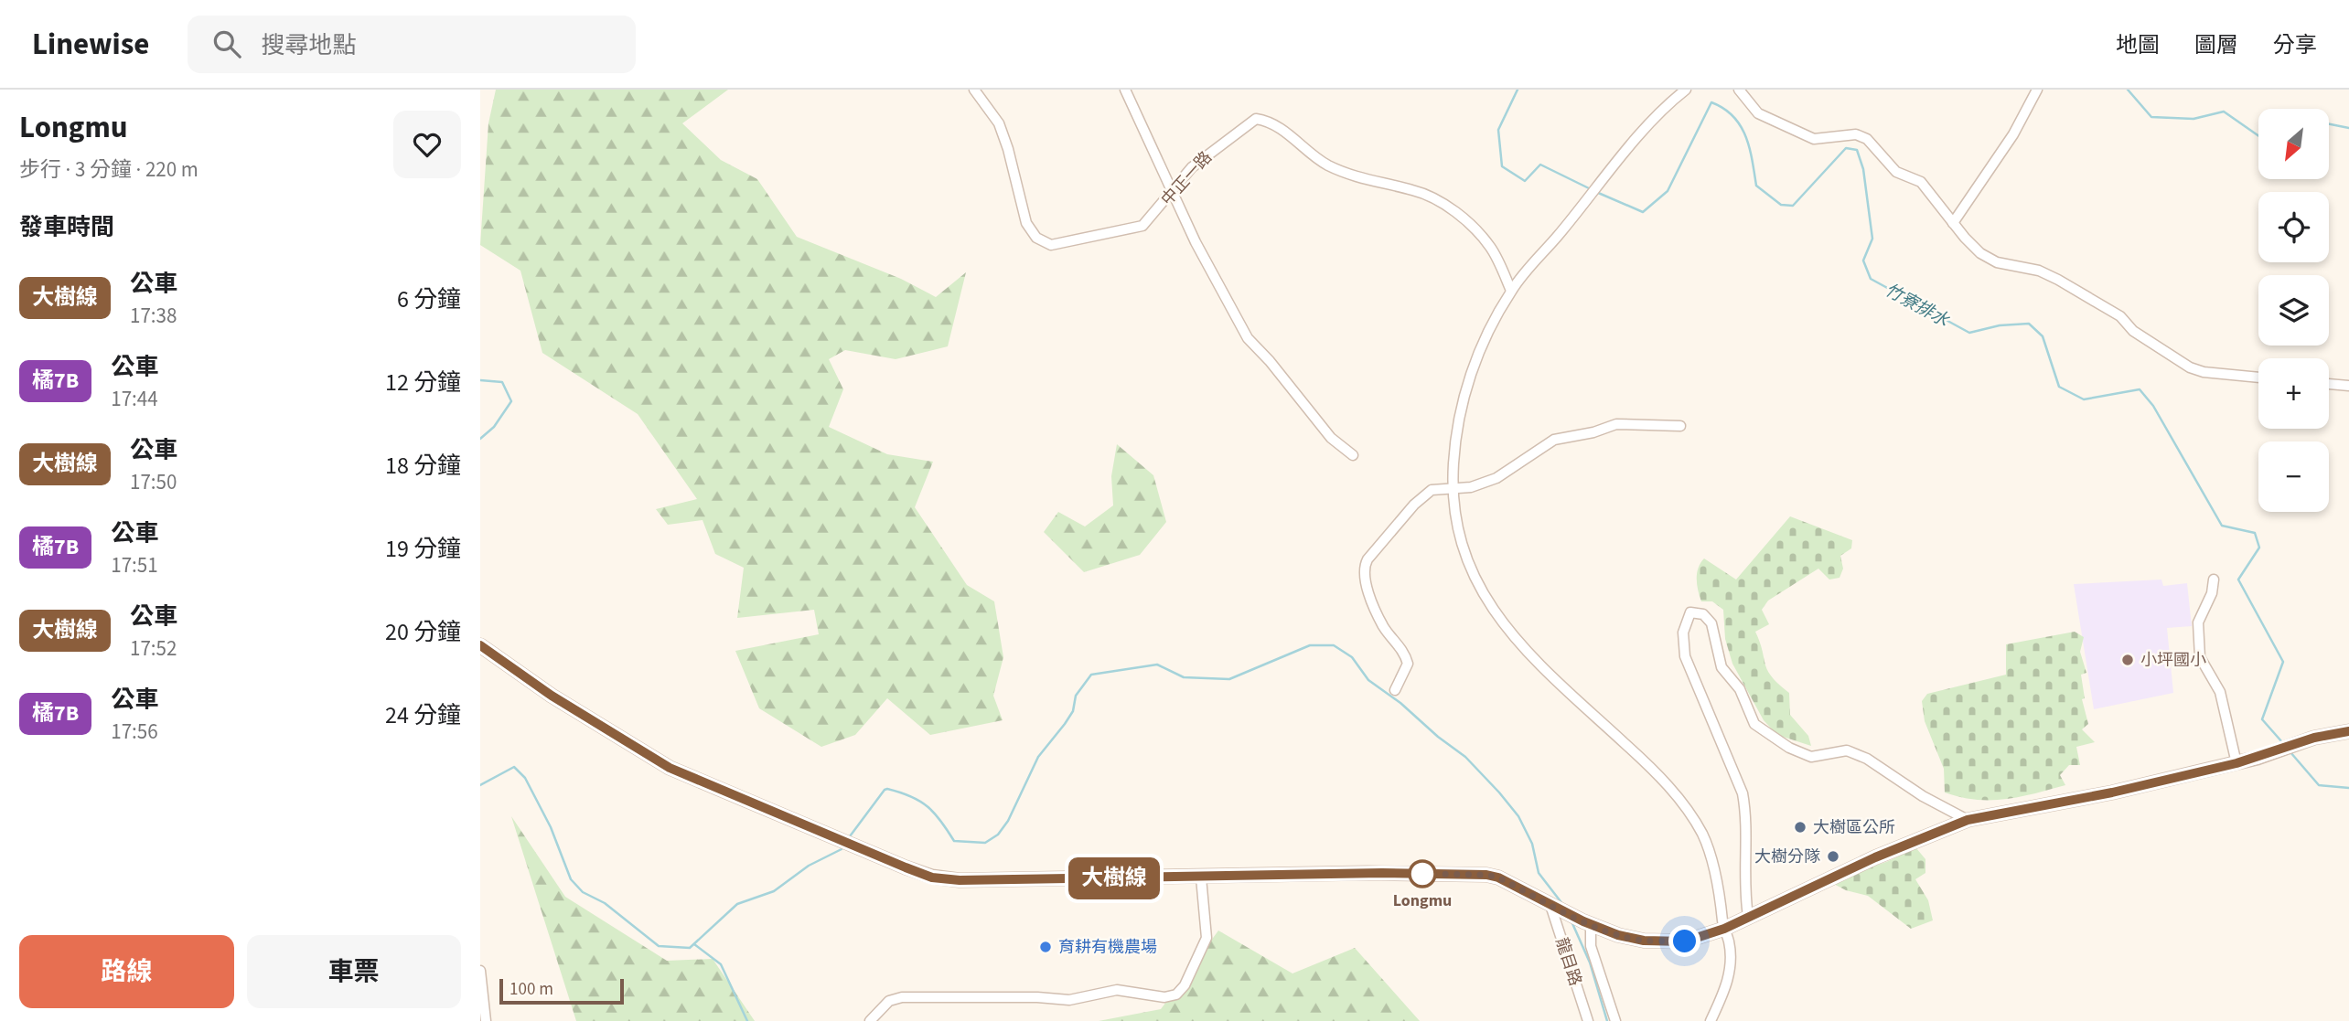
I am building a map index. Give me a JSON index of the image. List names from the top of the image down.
{
  "streets": {
    "street": ["中正一路", "龍目路"]
  },
  "water": ["竹寮排水"],
  "places": [
    "小坪國小",
    "大樹區公所",
    "大樹分隊",
    "Longmu",
    "育耕有機農場"
  ],
  "lines": ["bus line 大樹線"],
  "scale_bar": "100 m",
  "north": "bottom left",
  "page": {
    "header": "Linewise",
    "search": "搜尋地點",
    "nav": ["地圖", "圖層", "分享"],
    "heading": [
      ["Longmu", "步行 · 3 分鐘 · 220 m"],
      "發車時間"
    ],
    "on_map": "大樹線",
    "map_buttons": ["+", "−"],
    "list": [
      {
        "mark": "大樹線",
        "name": "公車",
        "note": "17:38",
        "value": "6 分鐘"
      },
      {
        "mark": "橘7B",
        "name": "公車",
        "note": "17:44",
        "value": "12 分鐘"
      },
      {
        "mark": "大樹線",
        "name": "公車",
        "note": "17:50",
        "value": "18 分鐘"
      },
      {
        "mark": "橘7B",
        "name": "公車",
        "note": "17:51",
        "value": "19 分鐘"
      },
      {
        "mark": "大樹線",
        "name": "公車",
        "note": "17:52",
        "value": "20 分鐘"
      },
      {
        "mark": "橘7B",
        "name": "公車",
        "note": "17:56",
        "value": "24 分鐘"
      }
    ],
    "buttons": ["路線", "車票"],
    "scale": "100 m"
  }
}
